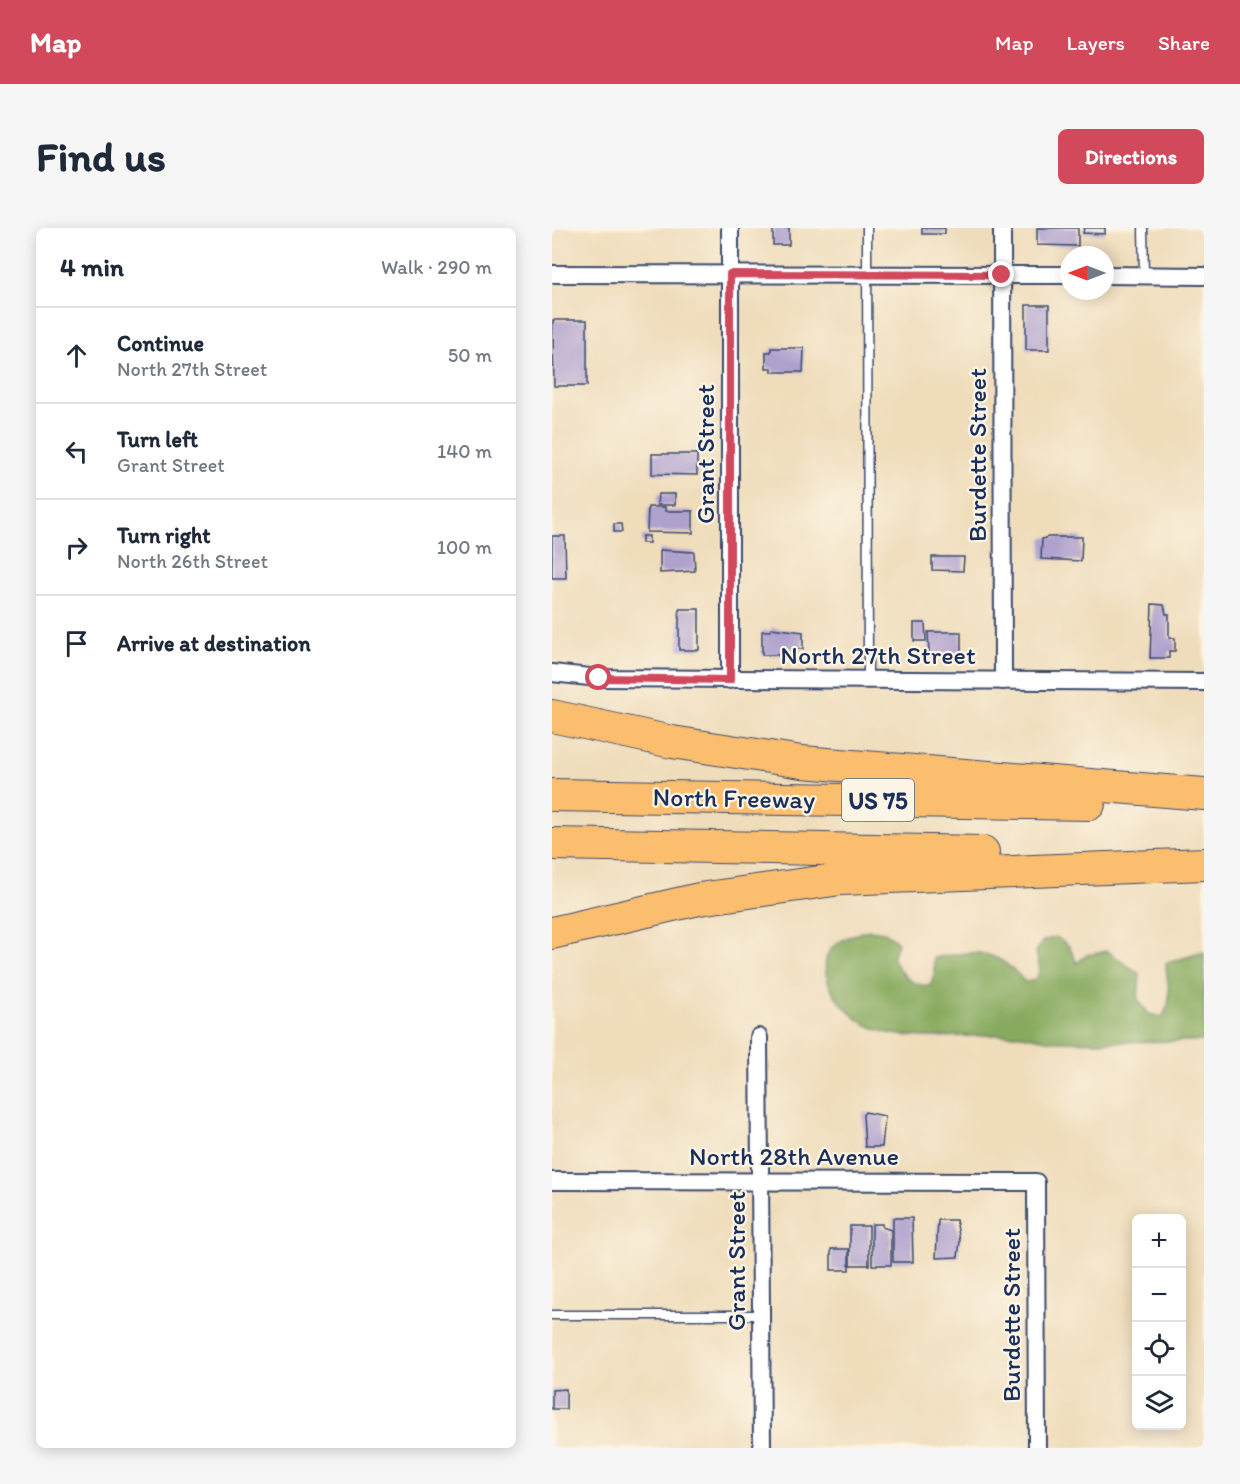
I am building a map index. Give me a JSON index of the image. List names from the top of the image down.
{
  "streets": {
    "highway": ["North Freeway", "US 75"],
    "street": [
      "Grant Street",
      "Burdette Street",
      "North 27th Street",
      "North 28th Avenue"
    ]
  },
  "crossings": [
    ["Grant Street", "North 27th Street"],
    ["Grant Street", "North 28th Avenue"],
    ["Burdette Street", "North 27th Street"],
    ["Burdette Street", "North 28th Avenue"]
  ],
  "north": "left",
  "page": {
    "header": "Map",
    "nav": ["Map", "Layers", "Share"],
    "buttons": "Directions",
    "title": "Find us",
    "heading": ["4 min", "Walk · 290 m"],
    "list": [
      ["Continue", "North 27th Street", "50 m"],
      ["Turn left", "Grant Street", "140 m"],
      ["Turn right", "North 26th Street", "100 m"],
      "Arrive at destination"
    ],
    "map_buttons": ["+", "−"]
  }
}
